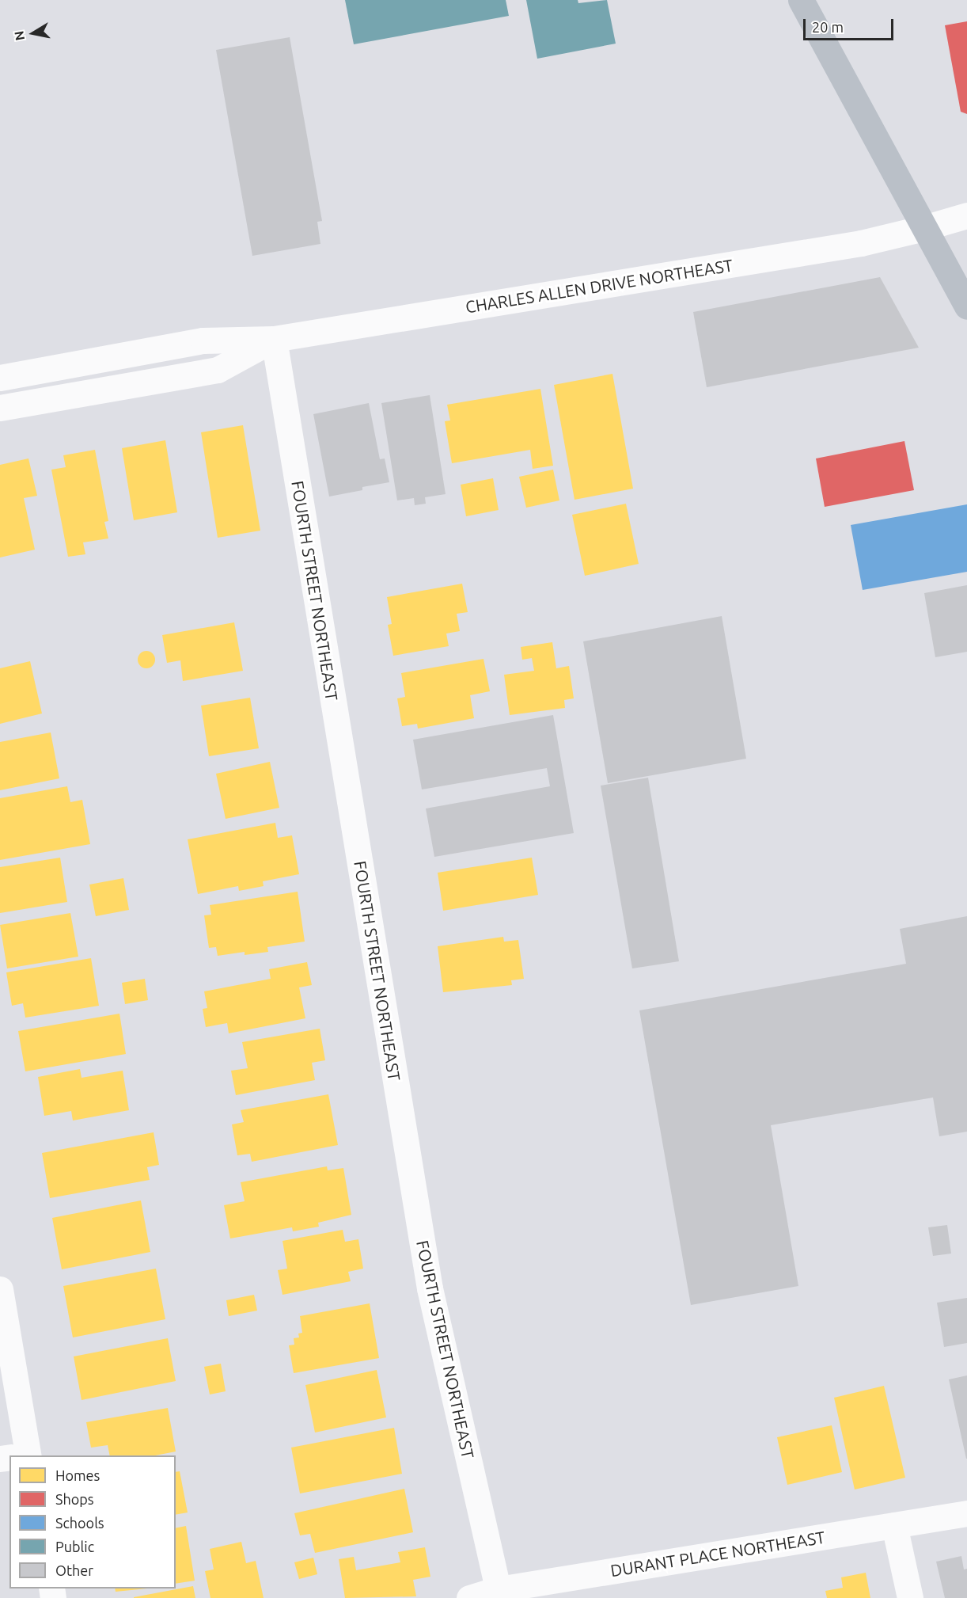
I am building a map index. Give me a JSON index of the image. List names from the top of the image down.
{
  "streets": {
    "street": ["CHARLES ALLEN DRIVE NORTHEAST", "FOURTH STREET NORTHEAST", "DURANT PLACE NORTHEAST"]
  },
  "crossings": [
    ["CHARLES ALLEN DRIVE NORTHEAST", "FOURTH STREET NORTHEAST"],
    ["FOURTH STREET NORTHEAST", "DURANT PLACE NORTHEAST"]
  ],
  "legend": [
    "Homes",
    "Shops",
    "Schools",
    "Public",
    "Other"
  ],
  "scale_bar": "20 m",
  "north": "left"
}
